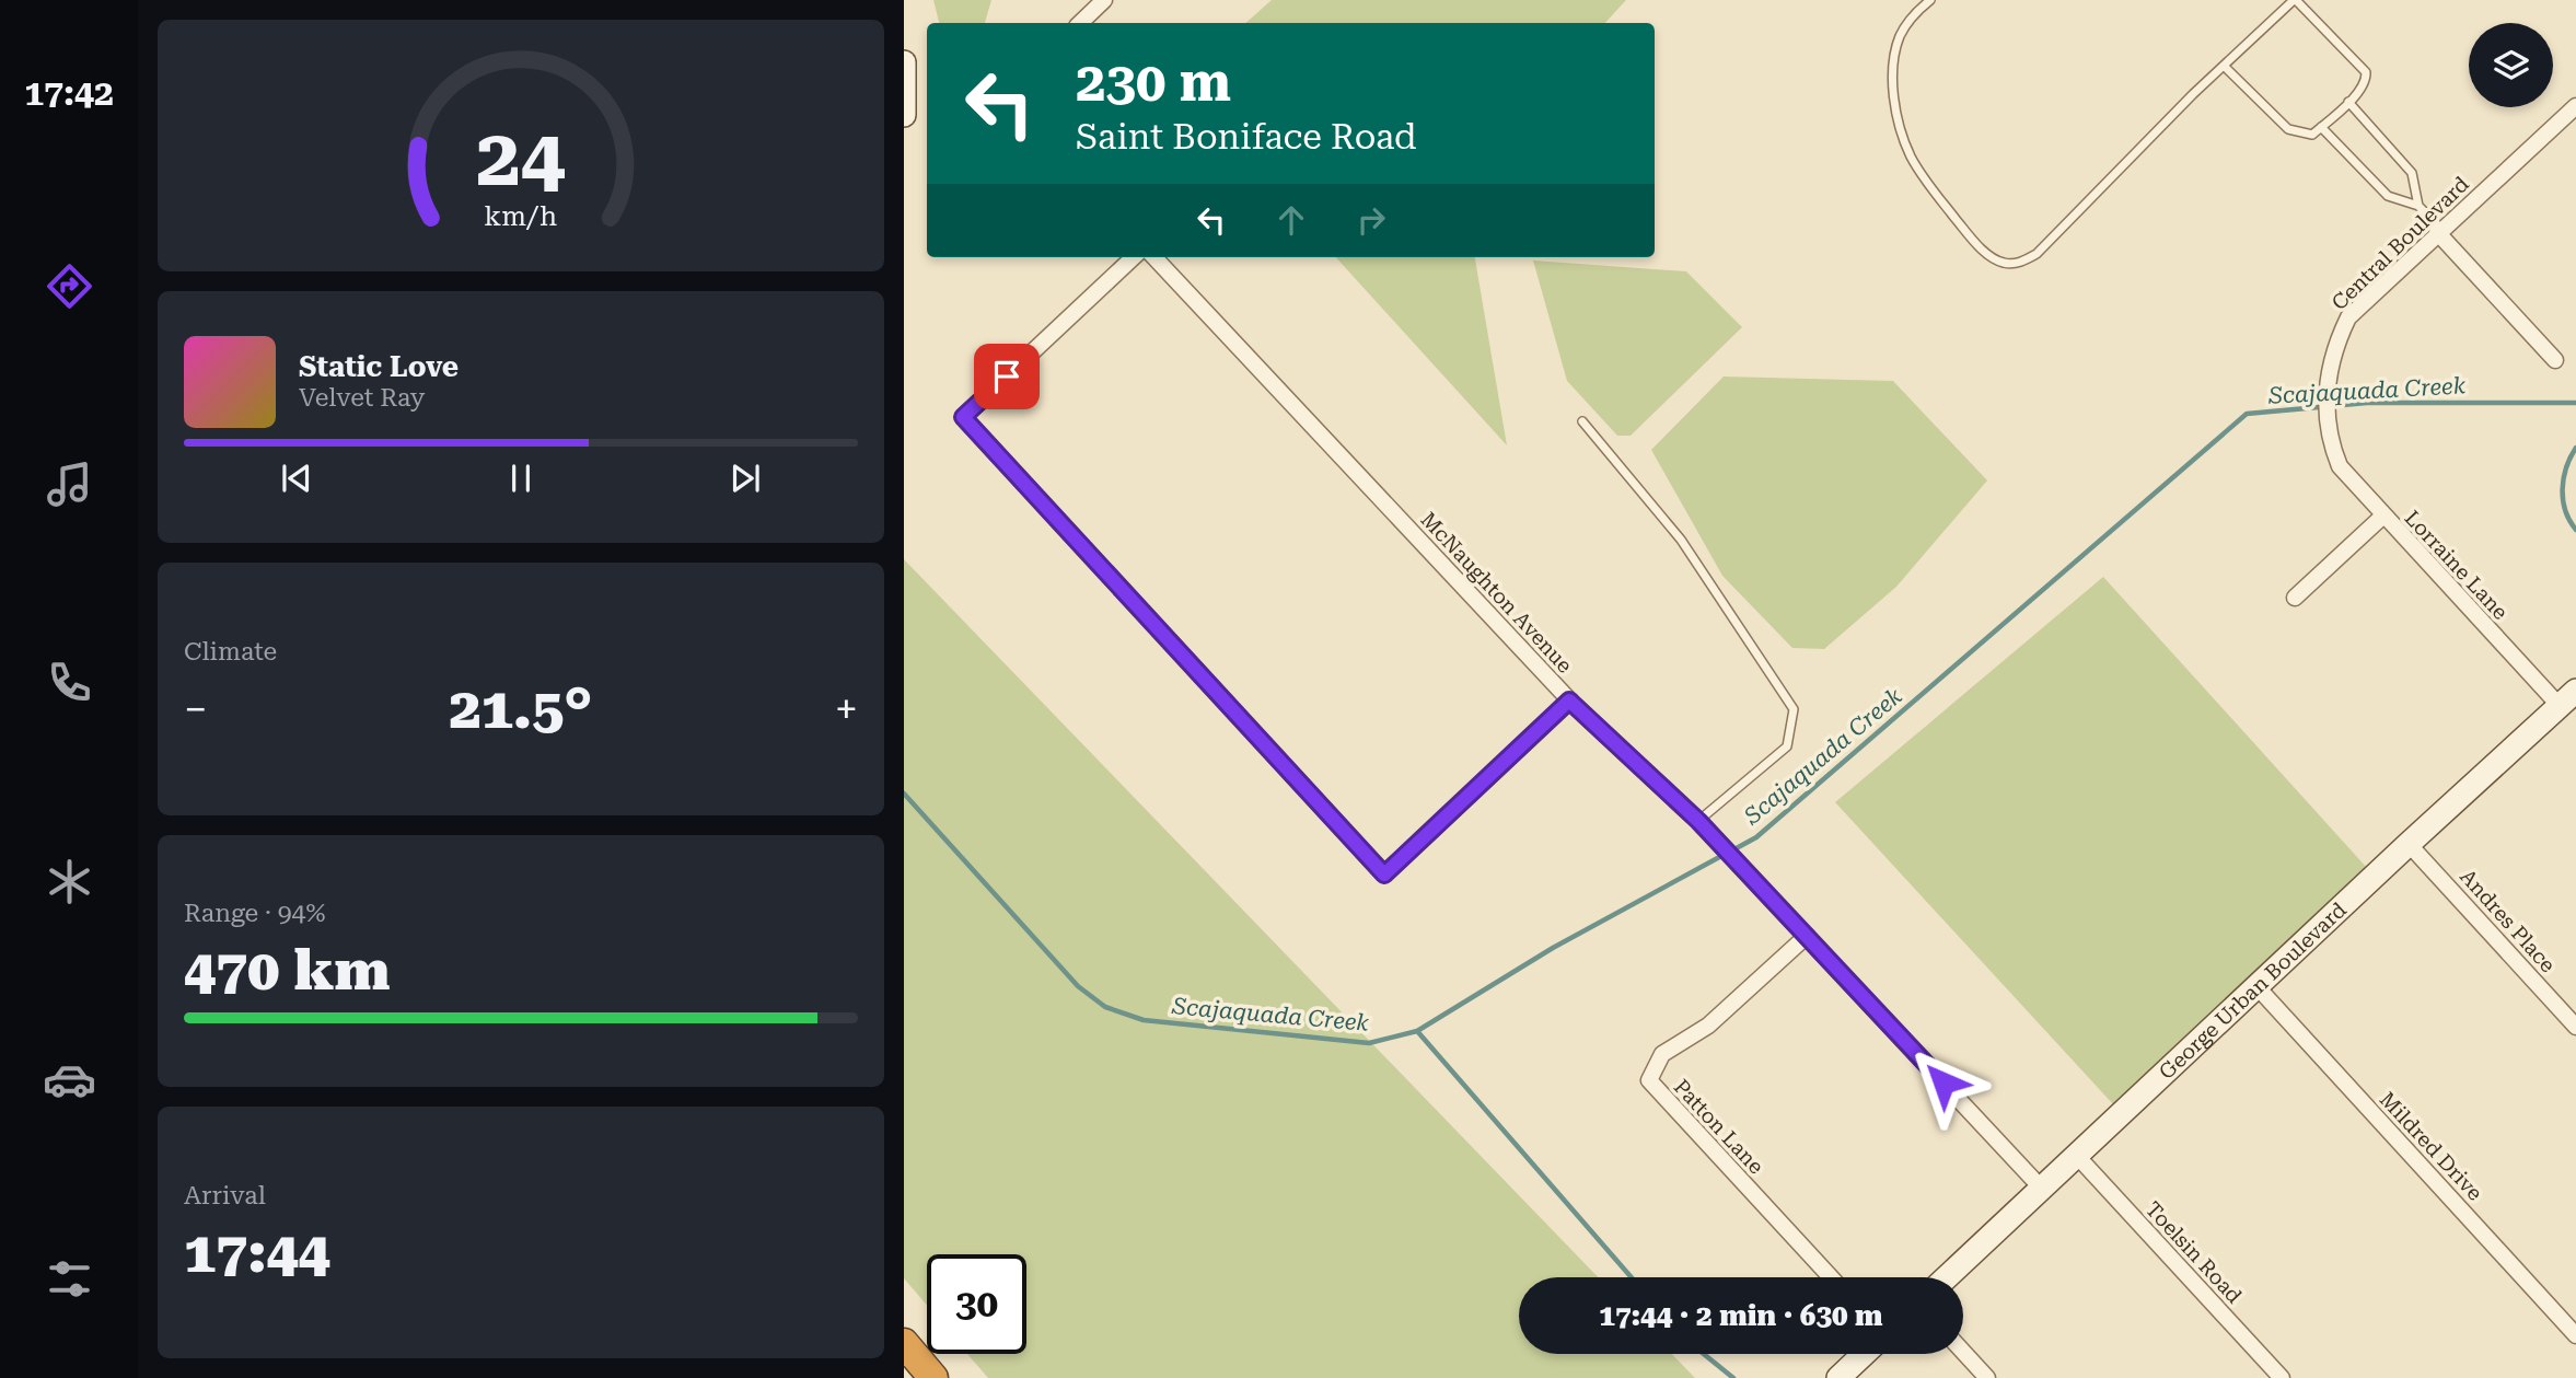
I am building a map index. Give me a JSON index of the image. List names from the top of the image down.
{
  "streets": {
    "street": [
      "Central Boulevard",
      "Lorraine Lane",
      "McNaughton Avenue",
      "Andres Place",
      "George Urban Boulevard",
      "Patton Lane",
      "Mildred Drive",
      "Toelsin Road"
    ]
  },
  "crossings": [
    ["Central Boulevard", "Lorraine Lane"],
    ["Lorraine Lane", "George Urban Boulevard"],
    ["McNaughton Avenue", "George Urban Boulevard"],
    ["McNaughton Avenue", "Patton Lane"],
    ["Andres Place", "George Urban Boulevard"],
    ["George Urban Boulevard", "Mildred Drive"],
    ["George Urban Boulevard", "Toelsin Road"]
  ],
  "water": ["Scajaquada Creek"],
  "page": {
    "tabs": "17:42",
    "turn": ["230 m", "Saint Boniface Road"],
    "song": ["Static Love", "Velvet Ray"],
    "tile": [
      "Climate",
      ["Range · 94%", "470 km"],
      ["Arrival", "17:44"]
    ],
    "heat": ["−", "21.5°", "+"],
    "limit": "30",
    "trip": "17:44 · 2 min · 630 m",
    "gauge": ["24", "km/h"]
  }
}
